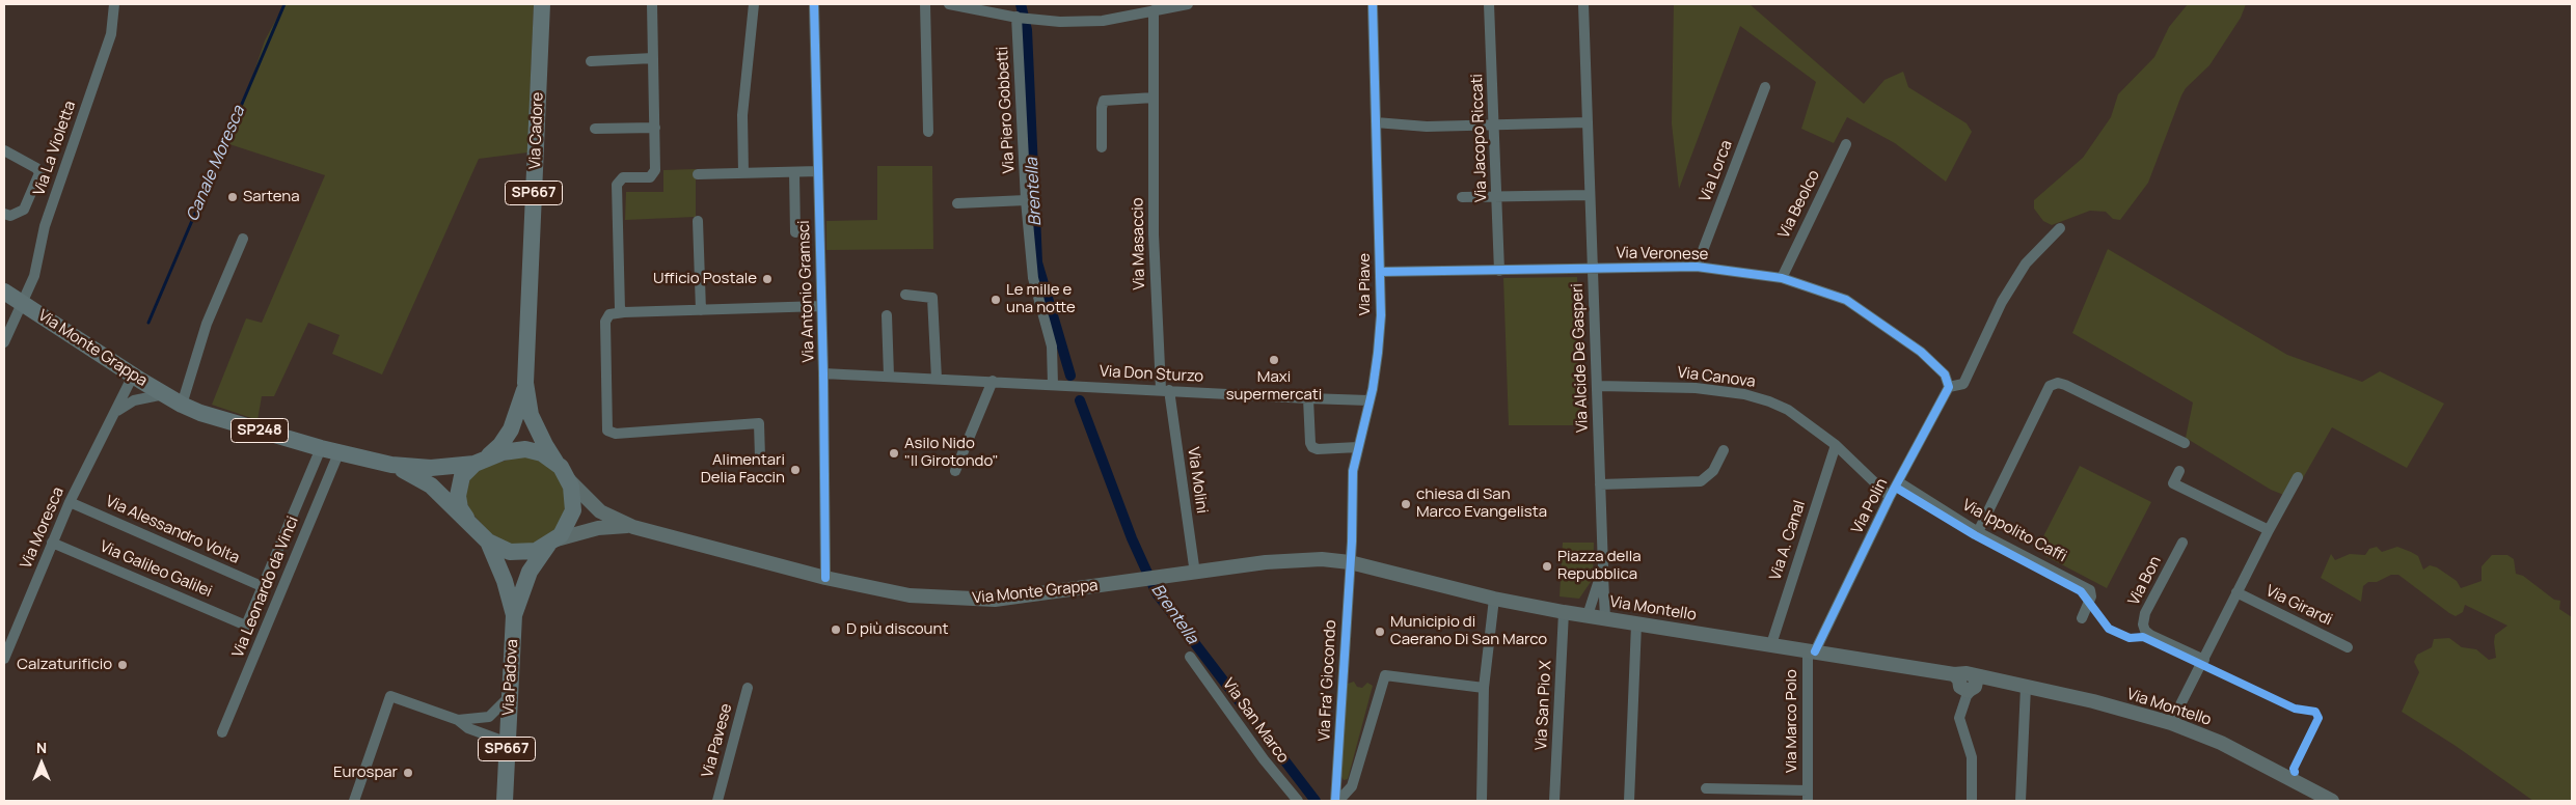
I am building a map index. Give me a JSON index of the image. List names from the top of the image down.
{
  "streets": {
    "main road": [
      "Via Cadore",
      "SP667",
      "Via Monte Grappa",
      "SP248",
      "Via Montello",
      "Via Padova"
    ],
    "street": [
      "Via Piero Gobbetti",
      "Via Jacopo Riccati",
      "Via La Violetta",
      "Via Lorca",
      "Via Beolco",
      "Via Masaccio",
      "Via Veronese",
      "Via Piave",
      "Via Antonio Gramsci",
      "Via Alcide De Gasperi",
      "Via Don Sturzo",
      "Via Canova",
      "Via Molini",
      "Via Polin",
      "Via Moresca",
      "Via Alessandro Volta",
      "Via Ippolito Caffi",
      "Via A. Canal",
      "Via Galileo Galilei",
      "Via Bon",
      "Via Leonardo da Vinci",
      "Via Girardi",
      "Via Fra' Giocondo",
      "Via San Pio X",
      "Via San Marco",
      "Via Marco Polo",
      "Via Pavese"
    ]
  },
  "crossings": [
    ["Via Piero Gobbetti", "Via Don Sturzo"],
    ["Via Cadore", "Via Monte Grappa"],
    ["Via Cadore", "Via Padova"],
    ["Via Jacopo Riccati", "Via Veronese"],
    ["Via La Violetta", "Via Monte Grappa"],
    ["Via Lorca", "Via Veronese"],
    ["Via Beolco", "Via Veronese"],
    ["Via Masaccio", "Via Don Sturzo"],
    ["Via Masaccio", "Via Molini"],
    ["Via Veronese", "Via Piave"],
    ["Via Veronese", "Via Alcide De Gasperi"],
    ["Via Veronese", "Via Polin"],
    ["Via Piave", "Via Monte Grappa"],
    ["Via Piave", "Via Don Sturzo"],
    ["Via Piave", "Via Montello"],
    ["Via Piave", "Via Fra' Giocondo"],
    ["Via Antonio Gramsci", "Via Monte Grappa"],
    ["Via Antonio Gramsci", "Via Don Sturzo"],
    ["Via Monte Grappa", "Via Molini"],
    ["Via Monte Grappa", "Via Moresca"],
    ["Via Monte Grappa", "Via Leonardo da Vinci"],
    ["Via Monte Grappa", "Via Montello"],
    ["Via Monte Grappa", "Via Padova"],
    ["Via Monte Grappa", "Via Fra' Giocondo"],
    ["Via Alcide De Gasperi", "Via Canova"],
    ["Via Alcide De Gasperi", "Via Montello"],
    ["Via Don Sturzo", "Via Molini"],
    ["Via Canova", "Via Polin"],
    ["Via Canova", "Via A. Canal"],
    ["Via Polin", "Via Ippolito Caffi"],
    ["Via Polin", "Via Montello"],
    ["Via Polin", "Via Marco Polo"],
    ["Via Moresca", "Via Alessandro Volta"],
    ["Via Moresca", "Via Galileo Galilei"],
    ["Via Alessandro Volta", "Via Galileo Galilei"],
    ["Via A. Canal", "Via Montello"],
    ["Via Montello", "Via Fra' Giocondo"],
    ["Via Montello", "Via San Pio X"],
    ["Via Montello", "Via Marco Polo"]
  ],
  "water": ["Canale Moresca", "Brentella"],
  "places": [
    "Sartena",
    "Ufficio Postale",
    "Le mille e una notte",
    "Maxi supermercati",
    "Asilo Nido \"Il Girotondo\"",
    "Alimentari Delia Faccin",
    "chiesa di San Marco Evangelista",
    "Piazza della Repubblica",
    "D più discount",
    "Municipio di Caerano Di San Marco",
    "Calzaturificio",
    "Eurospar"
  ],
  "north": "top"
}
